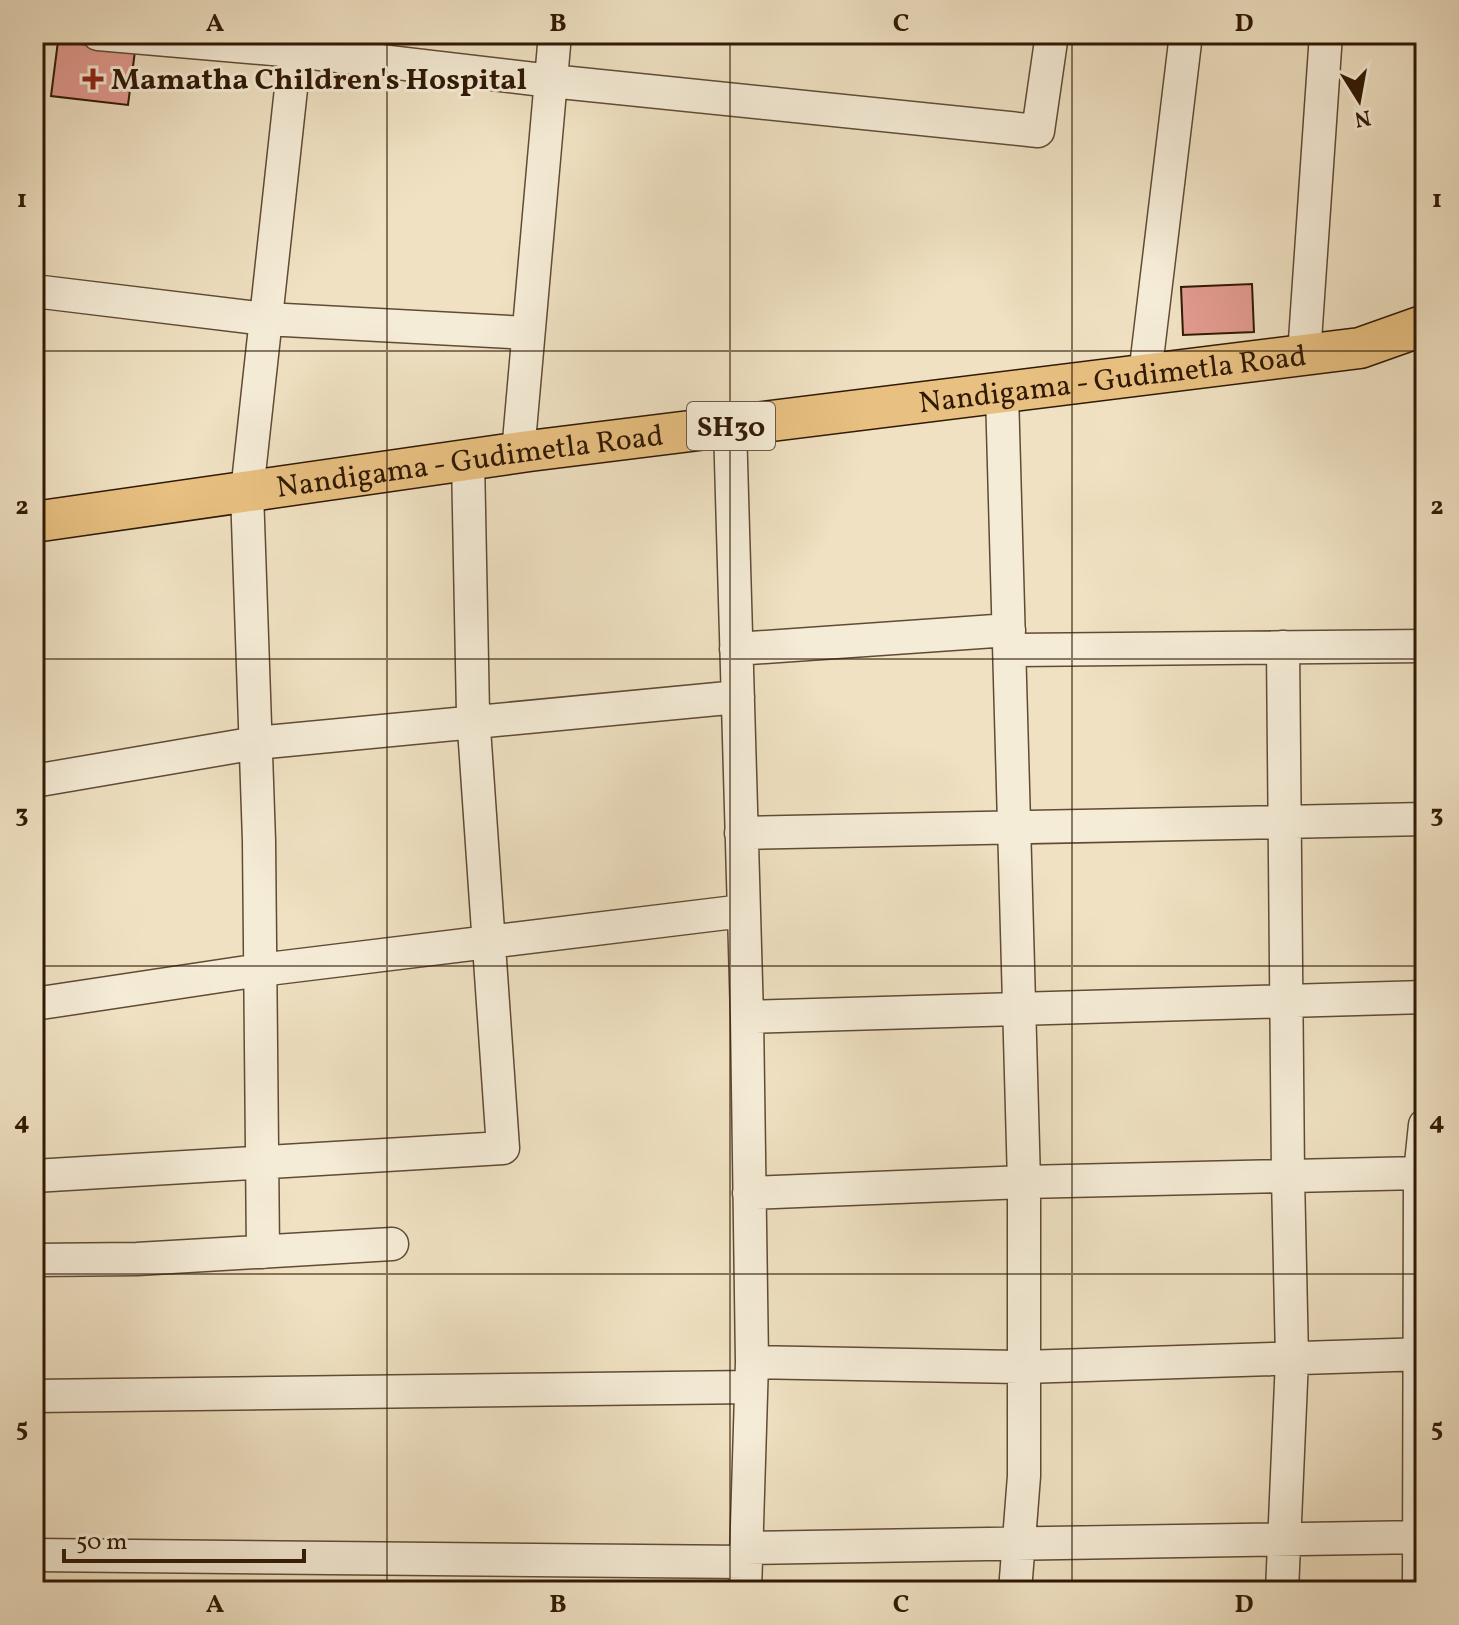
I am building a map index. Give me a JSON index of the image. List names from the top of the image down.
{
  "streets": {
    "main road": ["Nandigama - Gudimetla Road", "SH30"]
  },
  "places": {
    "health": ["Mamatha Children's Hospital"]
  },
  "scale_bar": "50 m",
  "north": "bottom",
  "grid": {
    "columns": [
      "A",
      "B",
      "C",
      "D"
    ],
    "rows": [
      "1",
      "2",
      "3",
      "4",
      "5"
    ]
  }
}
